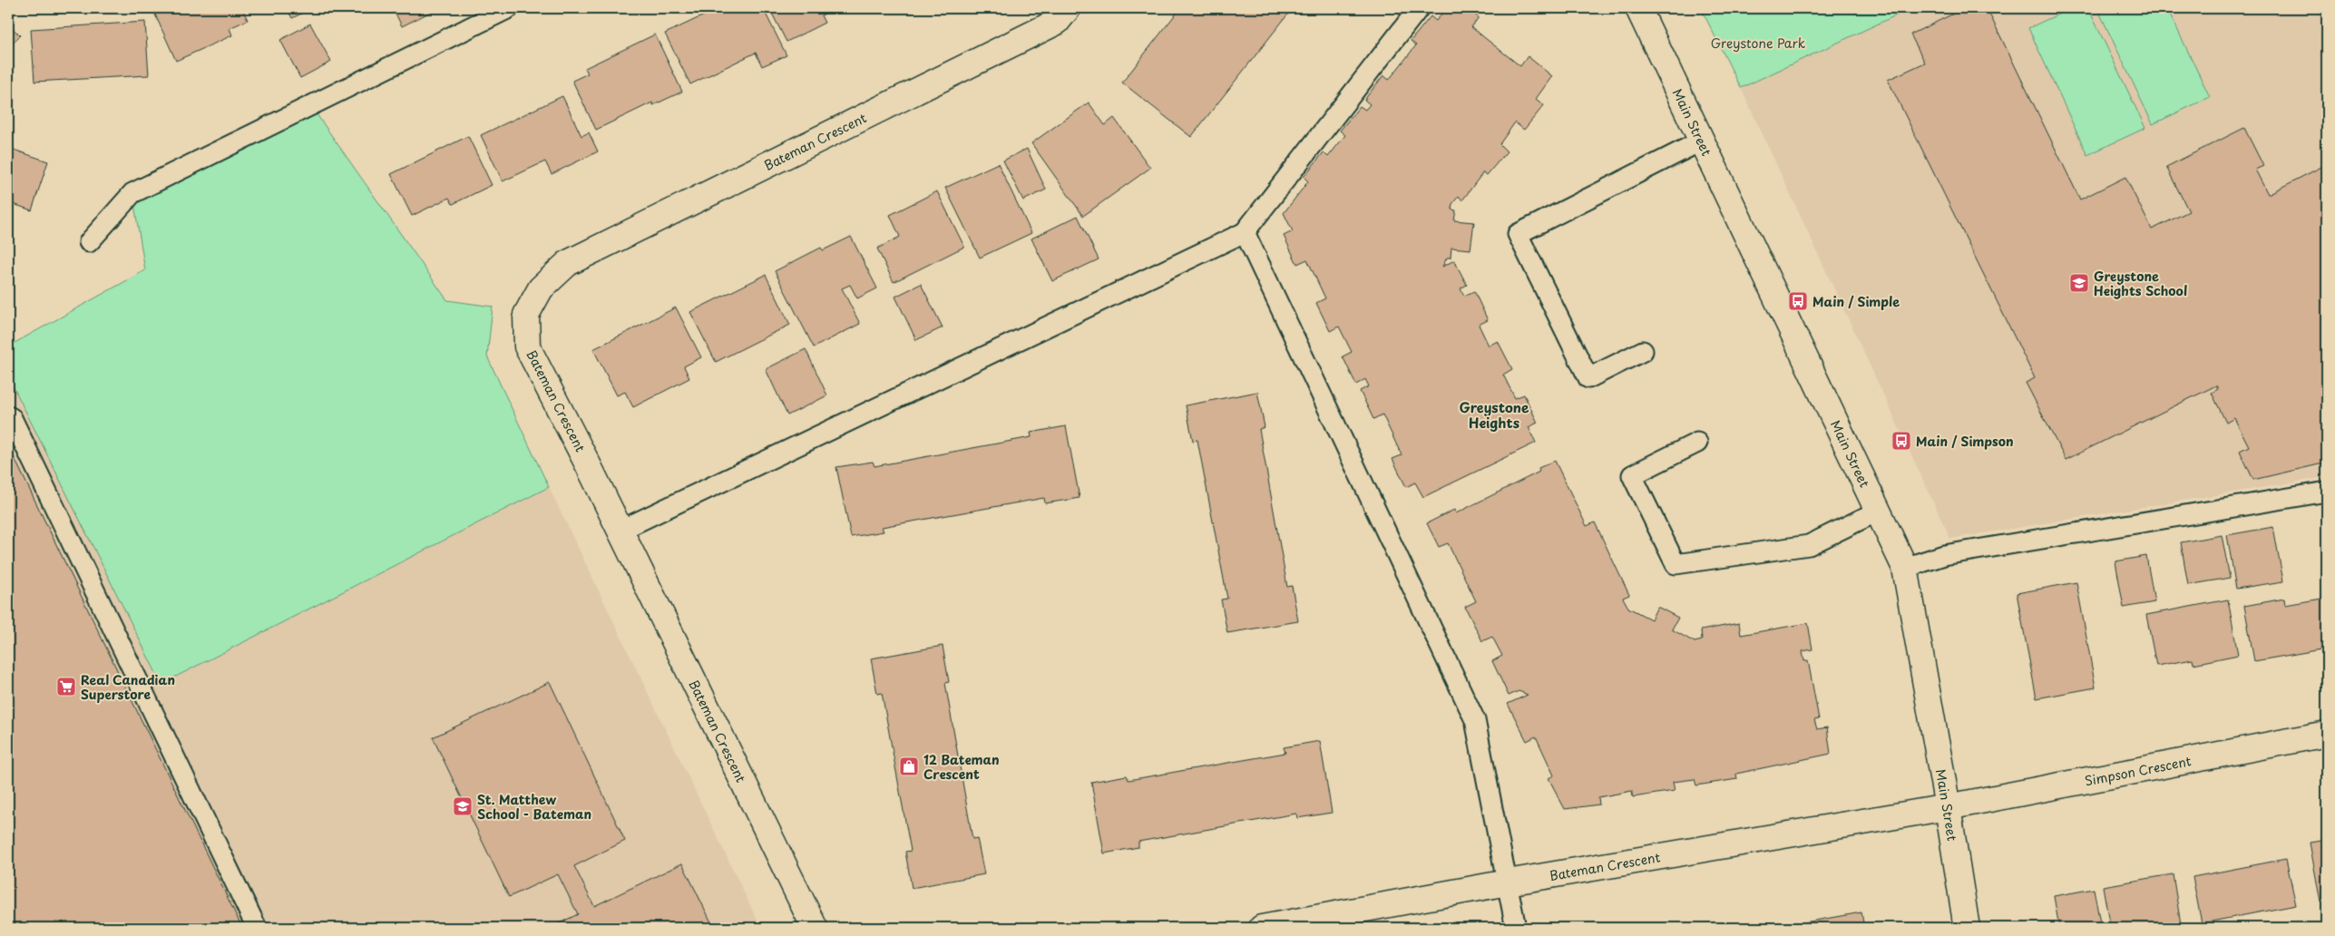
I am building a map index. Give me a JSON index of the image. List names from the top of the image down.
{
  "streets": {
    "street": ["Main Street", "Bateman Crescent", "Simpson Crescent"]
  },
  "crossings": [
    ["Main Street", "Bateman Crescent"],
    ["Main Street", "Simpson Crescent"],
    ["Bateman Crescent", "Simpson Crescent"]
  ],
  "districts": ["Greystone Heights"],
  "parks": ["Greystone Park"],
  "places": {
    "school or university": ["Greystone Heights School", "St. Matthew School - Bateman"],
    "bus stop": ["Main / Simple", "Main / Simpson"],
    "supermarket": ["Real Canadian Superstore"],
    "shop": ["12 Bateman Crescent"]
  }
}
